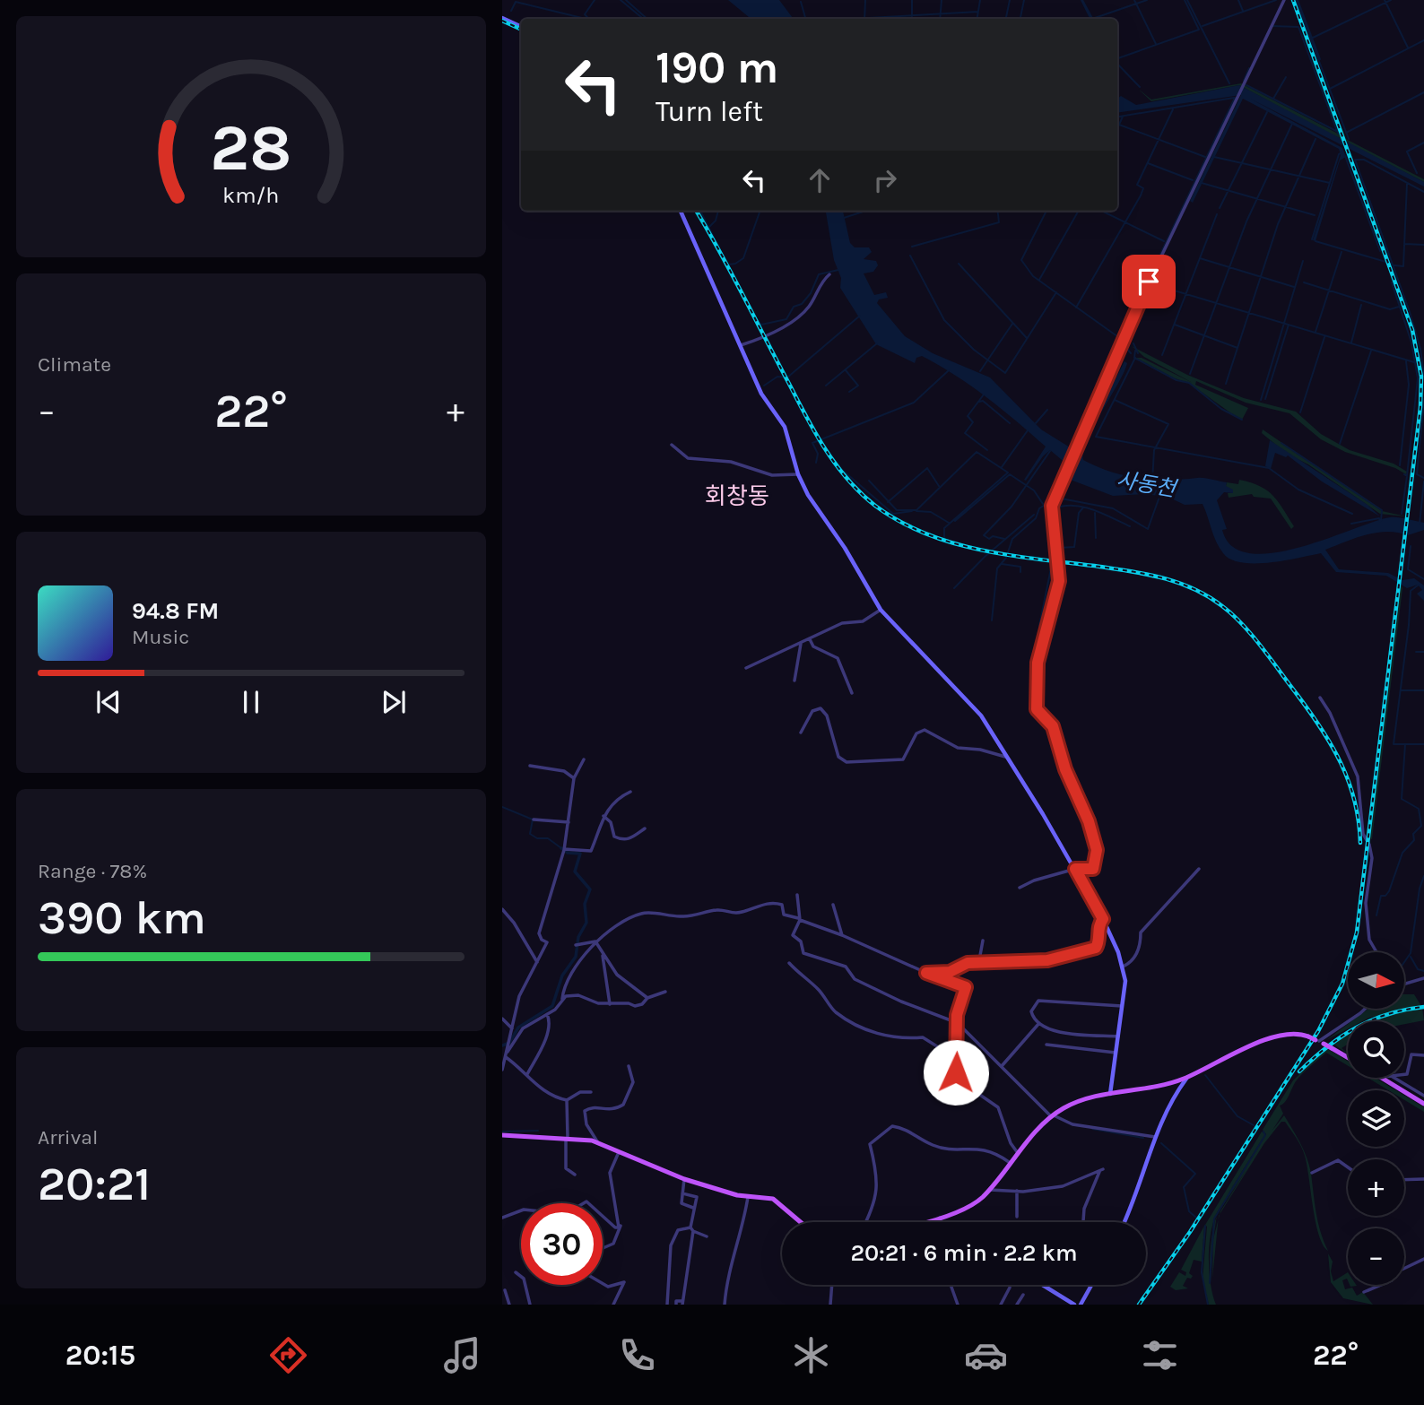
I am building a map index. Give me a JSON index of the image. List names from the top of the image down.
{
  "districts": ["회창동"],
  "water": ["사동천"],
  "north": "right",
  "page": {
    "turn": ["190 m", "Turn left"],
    "tile": [
      "Climate",
      ["Range · 78%", "390 km"],
      ["Arrival", "20:21"]
    ],
    "heat": ["−", "22°", "+"],
    "song": ["94.8 FM", "Music"],
    "map_buttons": ["+", "−"],
    "limit": "30",
    "trip": "20:21 · 6 min · 2.2 km",
    "tabs": ["20:15", "22°"],
    "gauge": ["28", "km/h"]
  }
}
